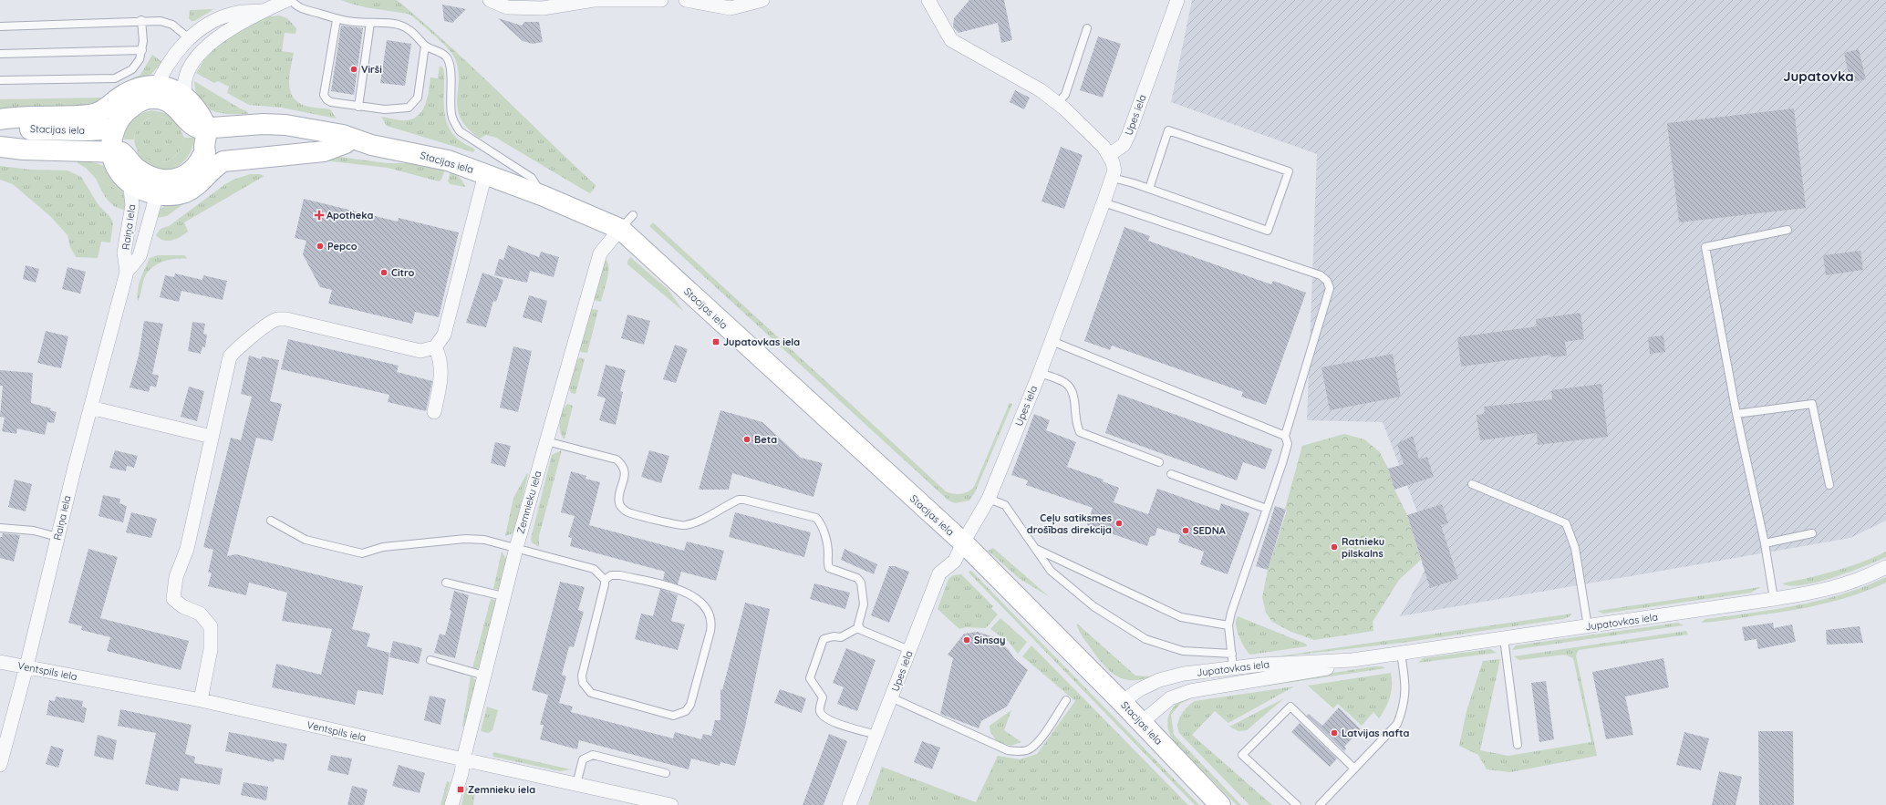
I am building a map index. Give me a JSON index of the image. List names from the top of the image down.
{
  "streets": {
    "main road": ["Stacijas iela"],
    "street": [
      "Upes iela",
      "Raiņa iela",
      "Zemnieku iela",
      "Jupatovkas iela",
      "Ventspils iela"
    ]
  },
  "crossings": [
    ["Upes iela", "Stacijas iela"],
    ["Stacijas iela", "Raiņa iela"],
    ["Stacijas iela", "Zemnieku iela"],
    ["Stacijas iela", "Jupatovkas iela"],
    ["Raiņa iela", "Ventspils iela"],
    ["Zemnieku iela", "Ventspils iela"]
  ],
  "districts": ["Jupatovka"],
  "places": {
    "other": [
      "Virši",
      "Pepco",
      "Citro",
      "Beta",
      "Ceļu satiksmes drošības direkcija",
      "SEDNA",
      "Ratnieku pilskalns",
      "Sinsay",
      "Latvijas nafta"
    ],
    "health": ["Apotheka"],
    "transit": ["Jupatovkas iela", "Zemnieku iela"]
  }
}
